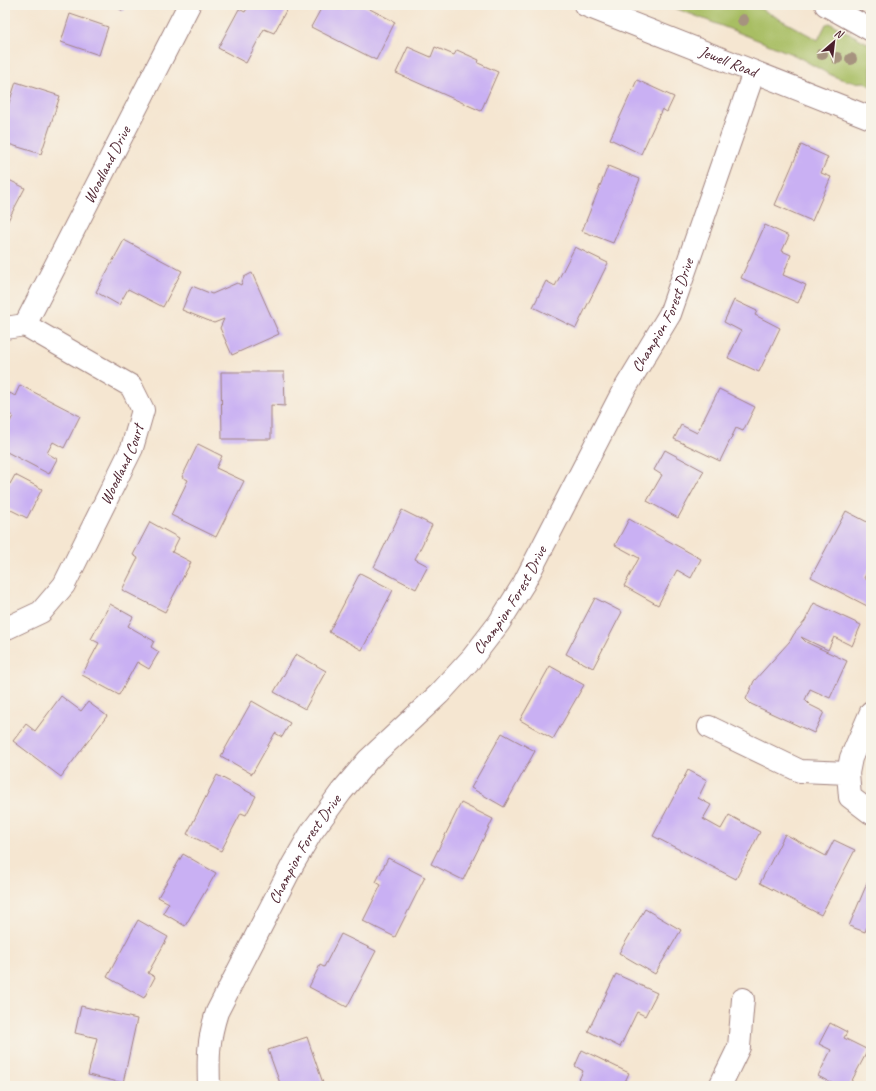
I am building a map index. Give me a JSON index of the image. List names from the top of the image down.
{
  "streets": {
    "street": [
      "Jewell Road",
      "Woodland Drive",
      "Champion Forest Drive",
      "Woodland Court"
    ]
  },
  "crossings": [
    ["Jewell Road", "Champion Forest Drive"],
    ["Woodland Drive", "Woodland Court"]
  ],
  "north": "top right"
}
